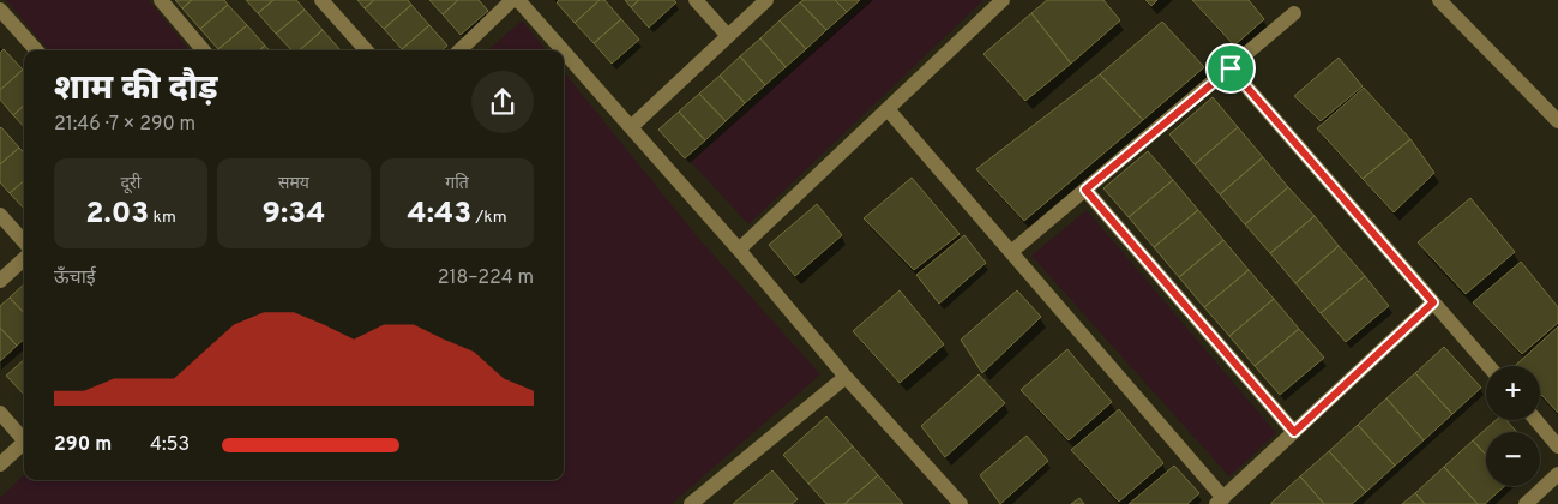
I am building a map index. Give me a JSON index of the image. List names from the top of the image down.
{
  "page": {
    "heading": ["शाम की दौड़", "21:46 · 7 × 290 m"],
    "stats": [
      ["दूरी", "2.03 km"],
      ["समय", "9:34"],
      ["गति", "4:43 /km"]
    ],
    "chart": ["ऊँचाई", "218–224 m"],
    "map_buttons": ["+", "−"],
    "list": [
      {
        "name": "290 m",
        "note": "4:53"
      }
    ]
  }
}
